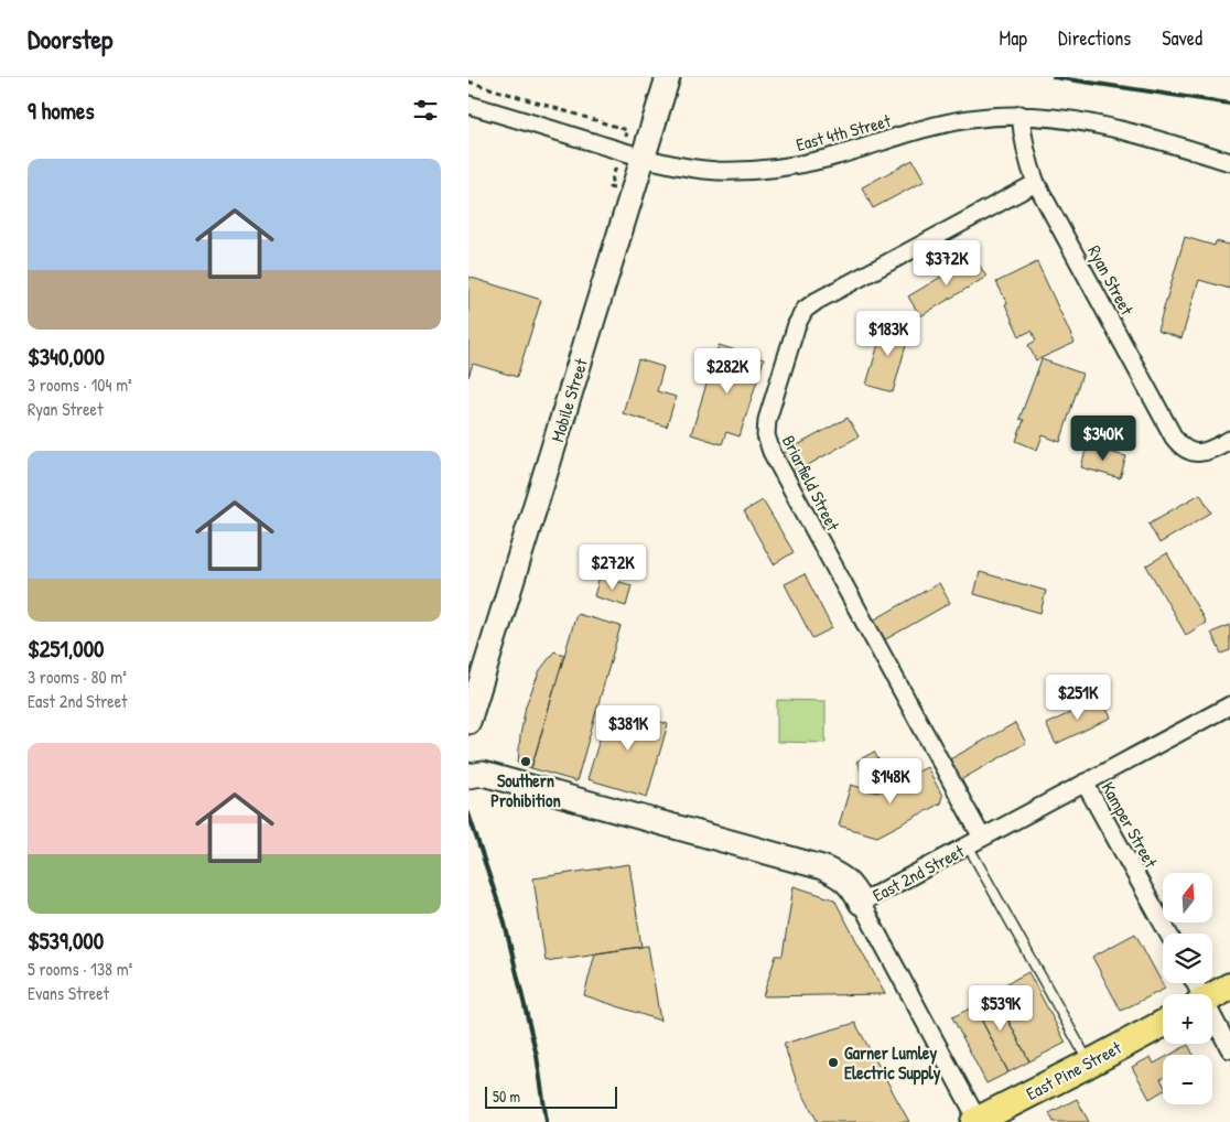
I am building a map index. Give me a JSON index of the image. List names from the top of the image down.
{
  "streets": {
    "main road": ["East Pine Street"],
    "street": [
      "East 4th Street",
      "Ryan Street",
      "Mobile Street",
      "Briarfield Street",
      "Kamper Street",
      "East 2nd Street"
    ]
  },
  "crossings": [
    ["East 4th Street", "Ryan Street"],
    ["East 4th Street", "Mobile Street"],
    ["Ryan Street", "Briarfield Street"],
    ["Briarfield Street", "East 2nd Street"],
    ["Kamper Street", "East 2nd Street"]
  ],
  "places": ["Southern Prohibition", "Garner Lumley Electric Supply"],
  "scale_bar": "50 m",
  "north": "top",
  "page": {
    "header": "Doorstep",
    "nav": ["Map", "Directions", "Saved"],
    "heading": "9 homes",
    "list": [
      {
        "name": "$340,000",
        "note": "3 rooms · 104 m² · Ryan Street"
      },
      {
        "name": "$251,000",
        "note": "3 rooms · 80 m² · East 2nd Street"
      },
      {
        "name": "$539,000",
        "note": "5 rooms · 138 m² · Evans Street"
      }
    ],
    "price": [
      "$372K",
      "$183K",
      "$282K",
      "$340K",
      "$272K",
      "$251K",
      "$381K",
      "$148K",
      "$539K"
    ],
    "map_buttons": ["+", "−"],
    "scale": "50 m"
  }
}
